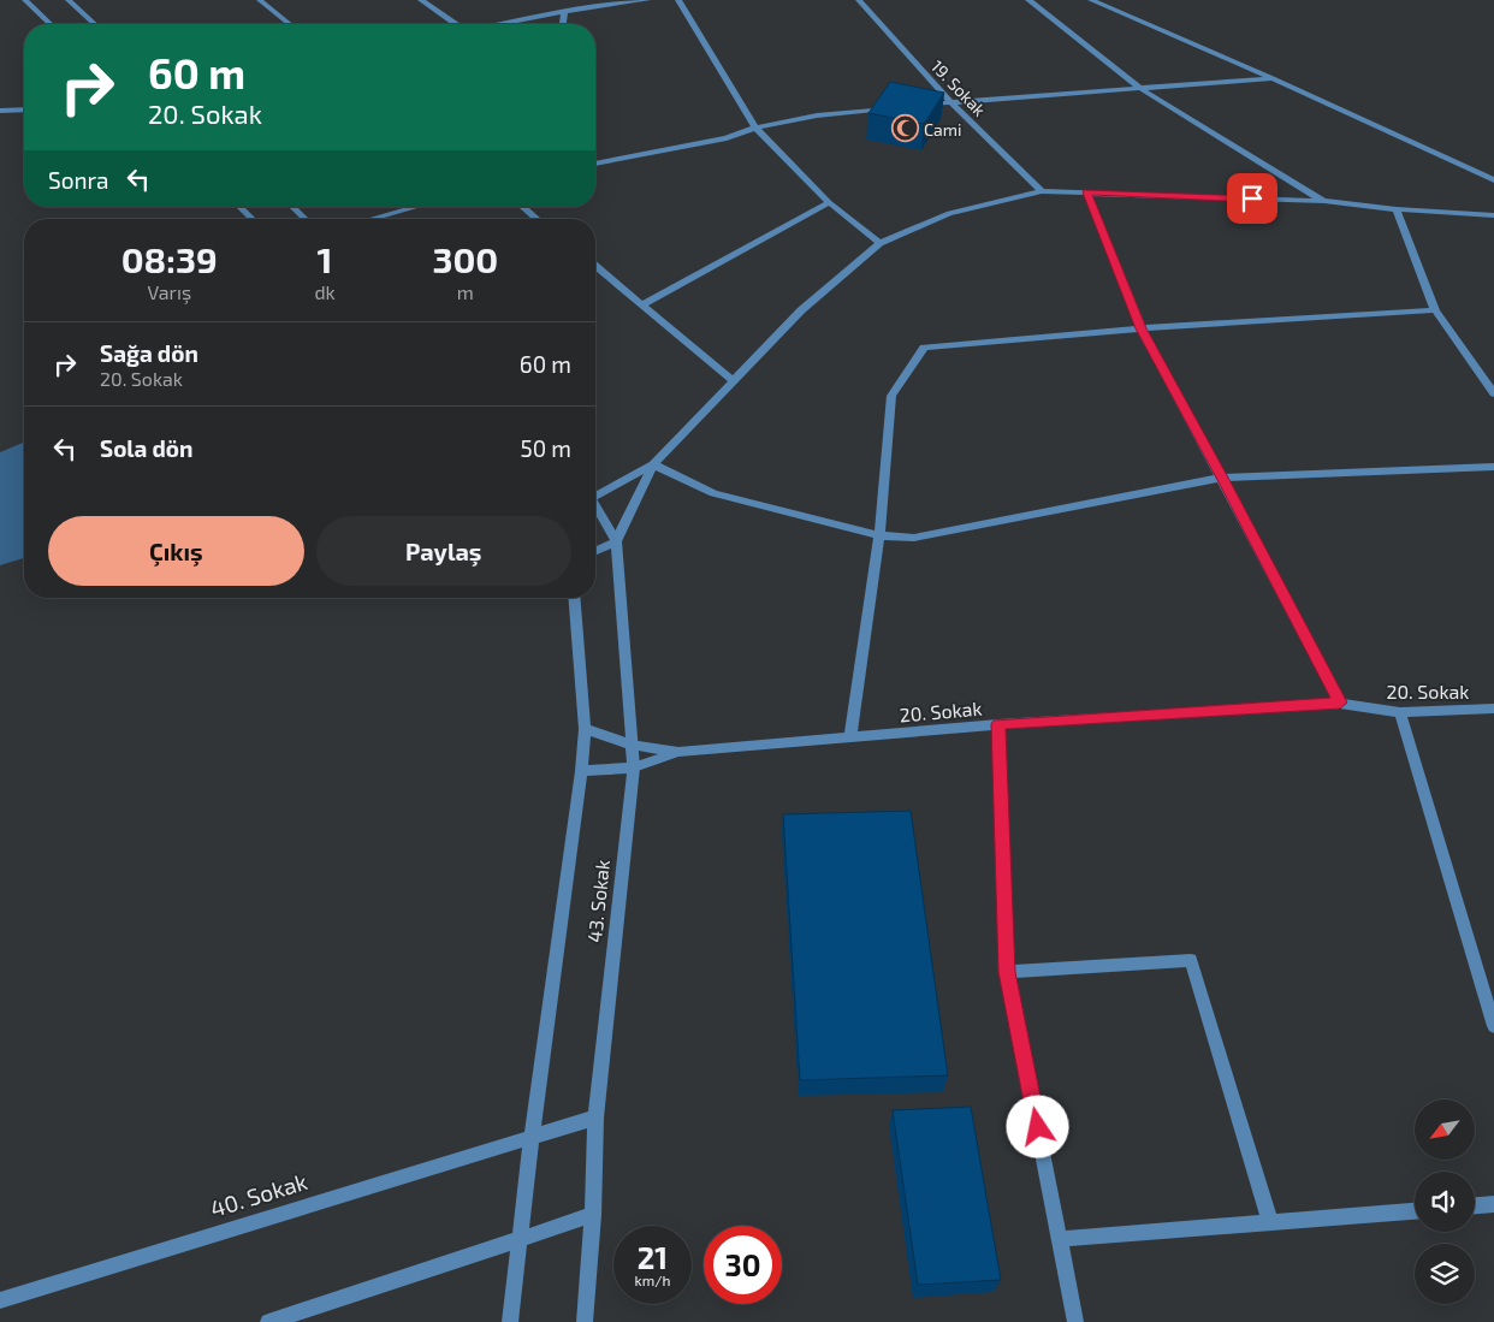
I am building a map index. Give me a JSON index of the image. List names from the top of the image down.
{
  "streets": {
    "street": [
      "19. Sokak",
      "20. Sokak",
      "43. Sokak",
      "40. Sokak"
    ]
  },
  "crossings": [
    ["43. Sokak", "40. Sokak"]
  ],
  "places": {
    "mosque": ["Cami"]
  },
  "north": "bottom left",
  "page": {
    "turn": ["60 m", "20. Sokak"],
    "then": "Sonra",
    "eta": [
      "08:39",
      "Varış",
      "1",
      "dk",
      "300",
      "m"
    ],
    "list": [
      {
        "name": "Sağa dön",
        "note": "20. Sokak",
        "value": "60 m"
      },
      {
        "name": "Sola dön",
        "value": "50 m"
      }
    ],
    "buttons": ["Çıkış", "Paylaş"],
    "speed": "21 km/h",
    "limit": "30"
  }
}
